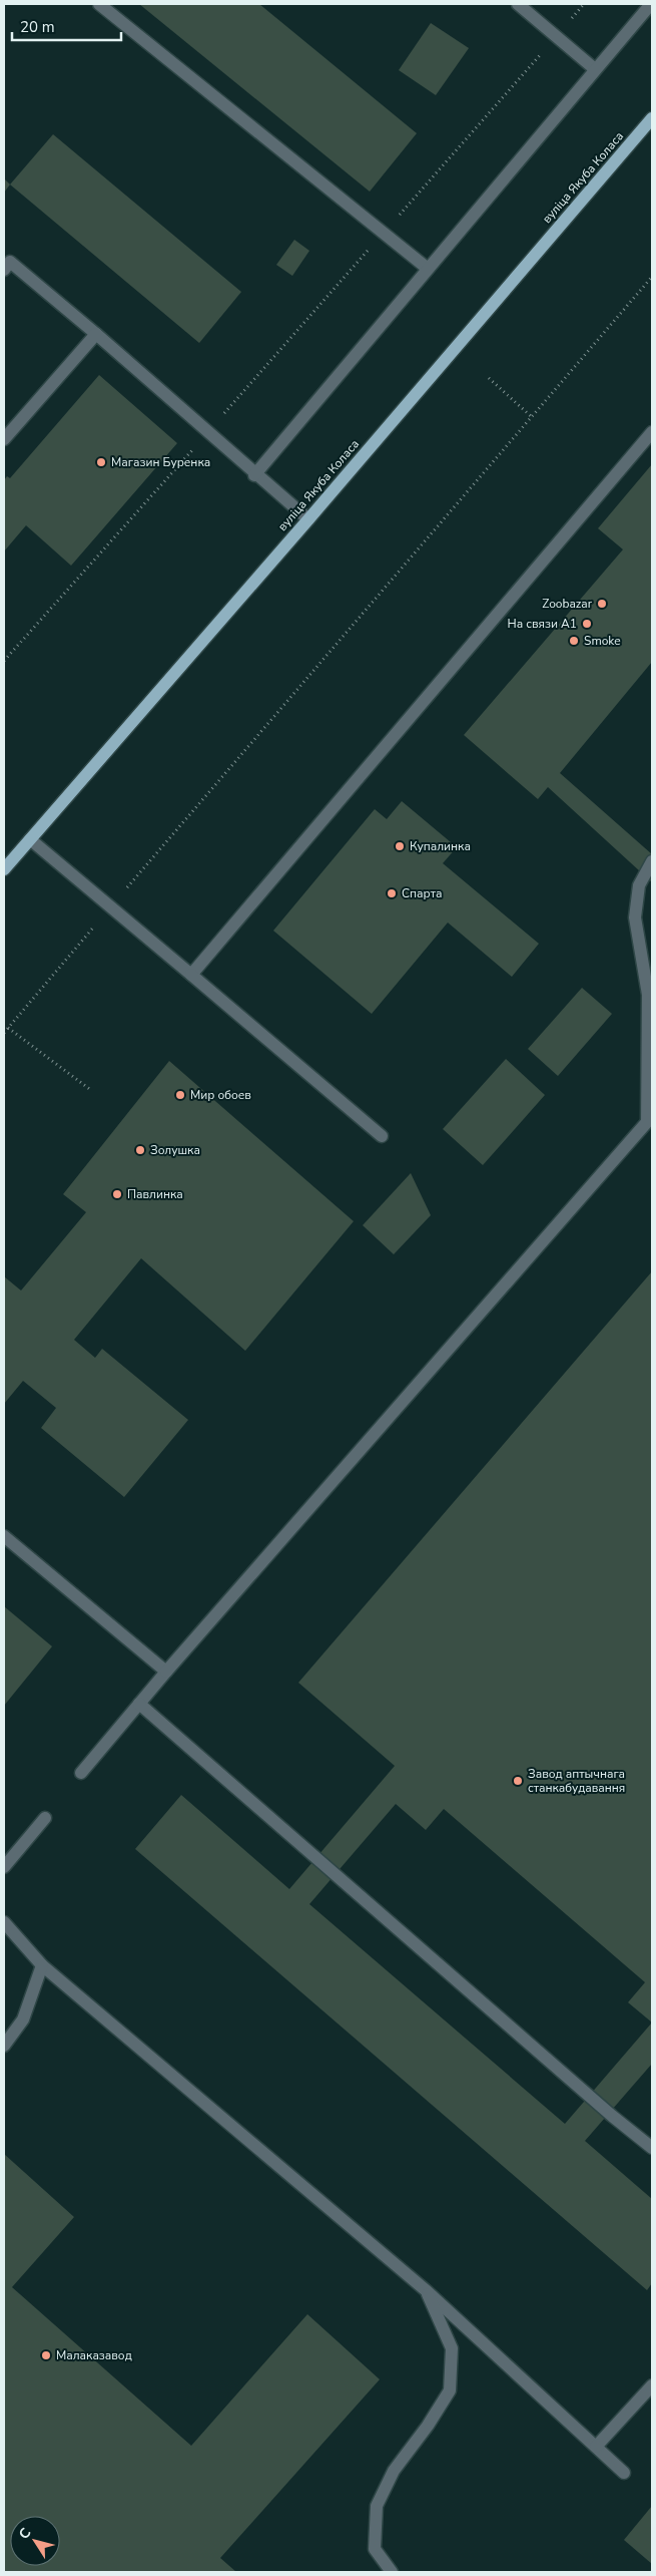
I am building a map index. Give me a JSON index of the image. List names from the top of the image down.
{
  "streets": {
    "main road": ["вуліца Якуба Коласа"]
  },
  "places": [
    "Магазин Буренка",
    "Zoobazar",
    "На связи А1",
    "Smoke",
    "Купалинка",
    "Спарта",
    "Мир обоев",
    "Золушка",
    "Павлинка",
    "Завод аптычнага станкабудавання",
    "Малаказавод"
  ],
  "scale_bar": "20 m",
  "north": "top left"
}
